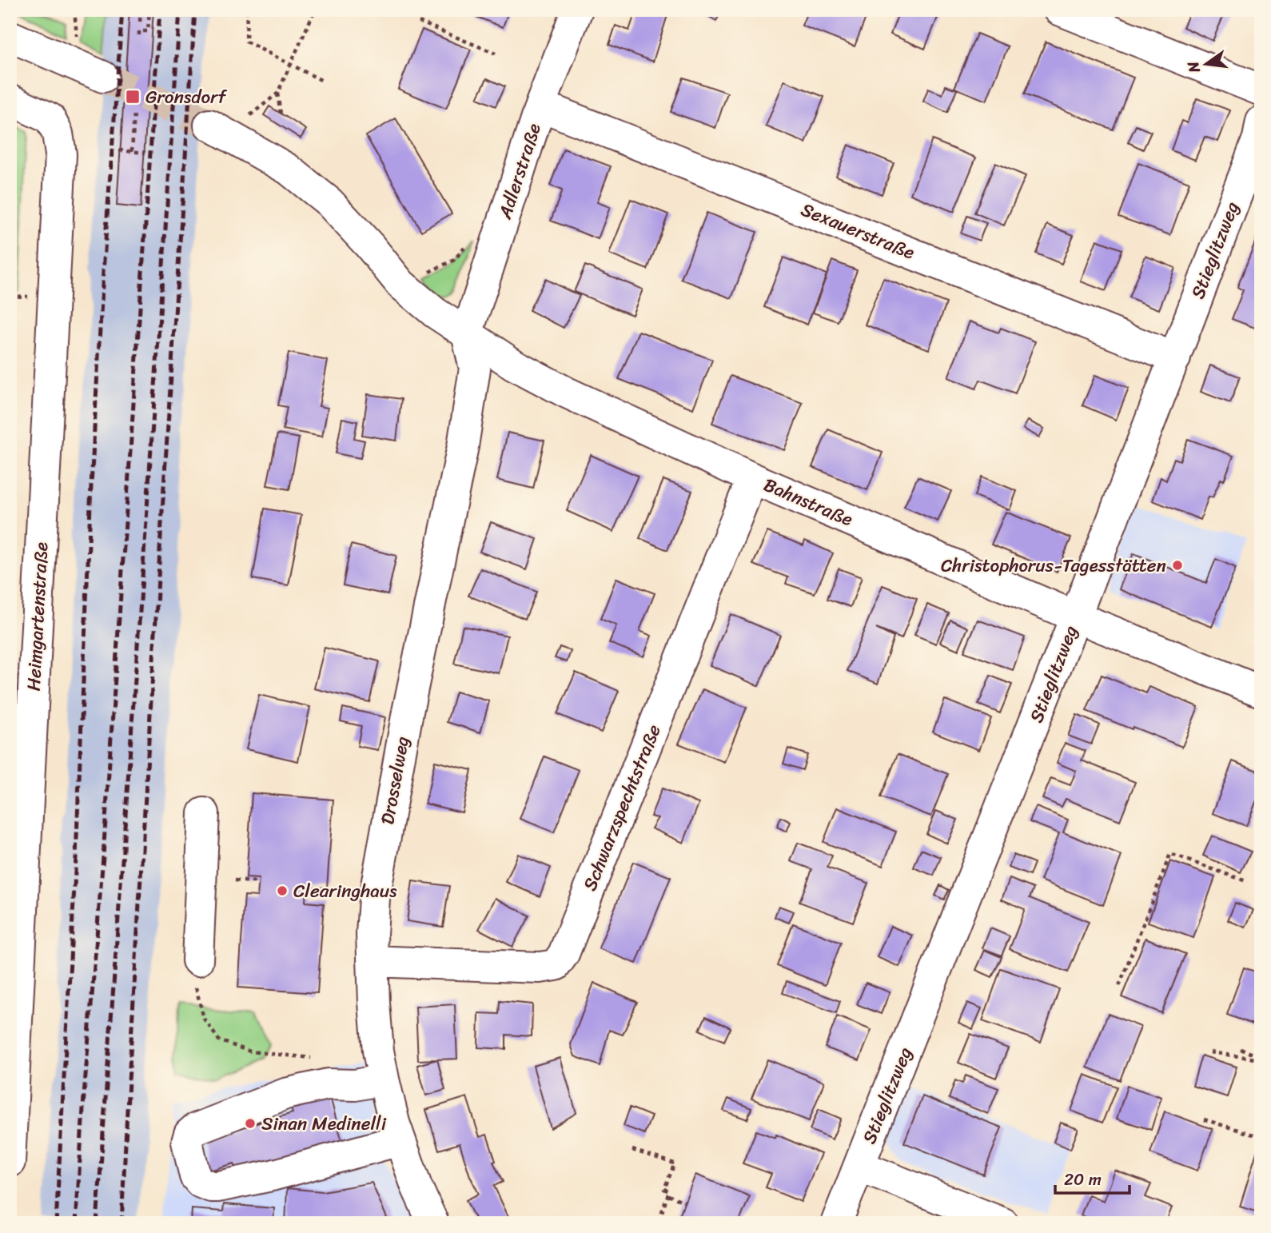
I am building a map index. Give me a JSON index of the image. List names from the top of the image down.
{
  "streets": {
    "street": [
      "Adlerstraße",
      "Sexauerstraße",
      "Stieglitzweg",
      "Bahnstraße",
      "Heimgartenstraße",
      "Drosselweg",
      "Schwarzspechtstraße"
    ]
  },
  "crossings": [
    ["Adlerstraße", "Sexauerstraße"],
    ["Adlerstraße", "Bahnstraße"],
    ["Adlerstraße", "Drosselweg"],
    ["Sexauerstraße", "Stieglitzweg"],
    ["Stieglitzweg", "Bahnstraße"],
    ["Bahnstraße", "Drosselweg"],
    ["Bahnstraße", "Schwarzspechtstraße"],
    ["Drosselweg", "Schwarzspechtstraße"]
  ],
  "places": {
    "transit": ["Gronsdorf"],
    "other": ["Christophorus-Tagesstätten", "Clearinghaus", "Sinan Medinelli"]
  },
  "scale_bar": "20 m",
  "north": "left"
}
